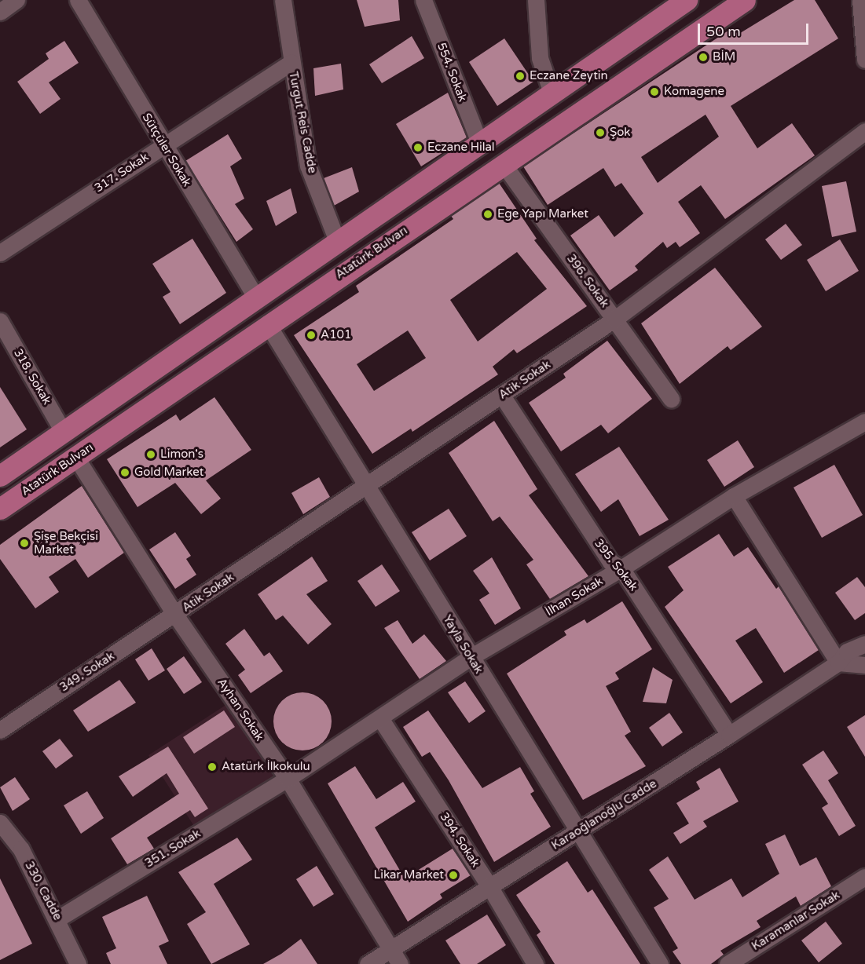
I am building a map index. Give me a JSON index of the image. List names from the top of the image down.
{
  "streets": {
    "main road": ["Atatürk Bulvarı"],
    "street": [
      "554. Sokak",
      "Turgut Reis Cadde",
      "Sütçüler Sokak",
      "317. Sokak",
      "396. Sokak",
      "318. Sokak",
      "Atik Sokak",
      "395. Sokak",
      "İlhan Sokak",
      "Yayla Sokak",
      "349. Sokak",
      "Ayhan Sokak",
      "Karaoğlanoğlu Cadde",
      "394. Sokak",
      "351. Sokak",
      "330. Cadde",
      "Karamanlar Sokak"
    ]
  },
  "crossings": [
    ["Turgut Reis Cadde", "317. Sokak"],
    ["Sütçüler Sokak", "317. Sokak"],
    ["Atatürk Bulvarı", "396. Sokak"],
    ["Atatürk Bulvarı", "Yayla Sokak"],
    ["Atatürk Bulvarı", "Ayhan Sokak"],
    ["396. Sokak", "Atik Sokak"],
    ["Atik Sokak", "395. Sokak"],
    ["Atik Sokak", "Yayla Sokak"],
    ["Atik Sokak", "349. Sokak"],
    ["Atik Sokak", "Ayhan Sokak"],
    ["395. Sokak", "İlhan Sokak"],
    ["395. Sokak", "Karaoğlanoğlu Cadde"],
    ["İlhan Sokak", "Yayla Sokak"],
    ["İlhan Sokak", "Ayhan Sokak"],
    ["İlhan Sokak", "394. Sokak"],
    ["İlhan Sokak", "351. Sokak"],
    ["Yayla Sokak", "Karaoğlanoğlu Cadde"],
    ["349. Sokak", "Ayhan Sokak"],
    ["Ayhan Sokak", "Karaoğlanoğlu Cadde"],
    ["Ayhan Sokak", "351. Sokak"],
    ["Karaoğlanoğlu Cadde", "394. Sokak"],
    ["351. Sokak", "330. Cadde"]
  ],
  "places": [
    "BİM",
    "Eczane Zeytin",
    "Komagene",
    "Şok",
    "Eczane Hilal",
    "Ege Yapı Market",
    "A101",
    "Limon's",
    "Gold Market",
    "Şişe Bekçisi Market",
    "Atatürk İlkokulu",
    "Likar Market"
  ],
  "scale_bar": "50 m"
}
